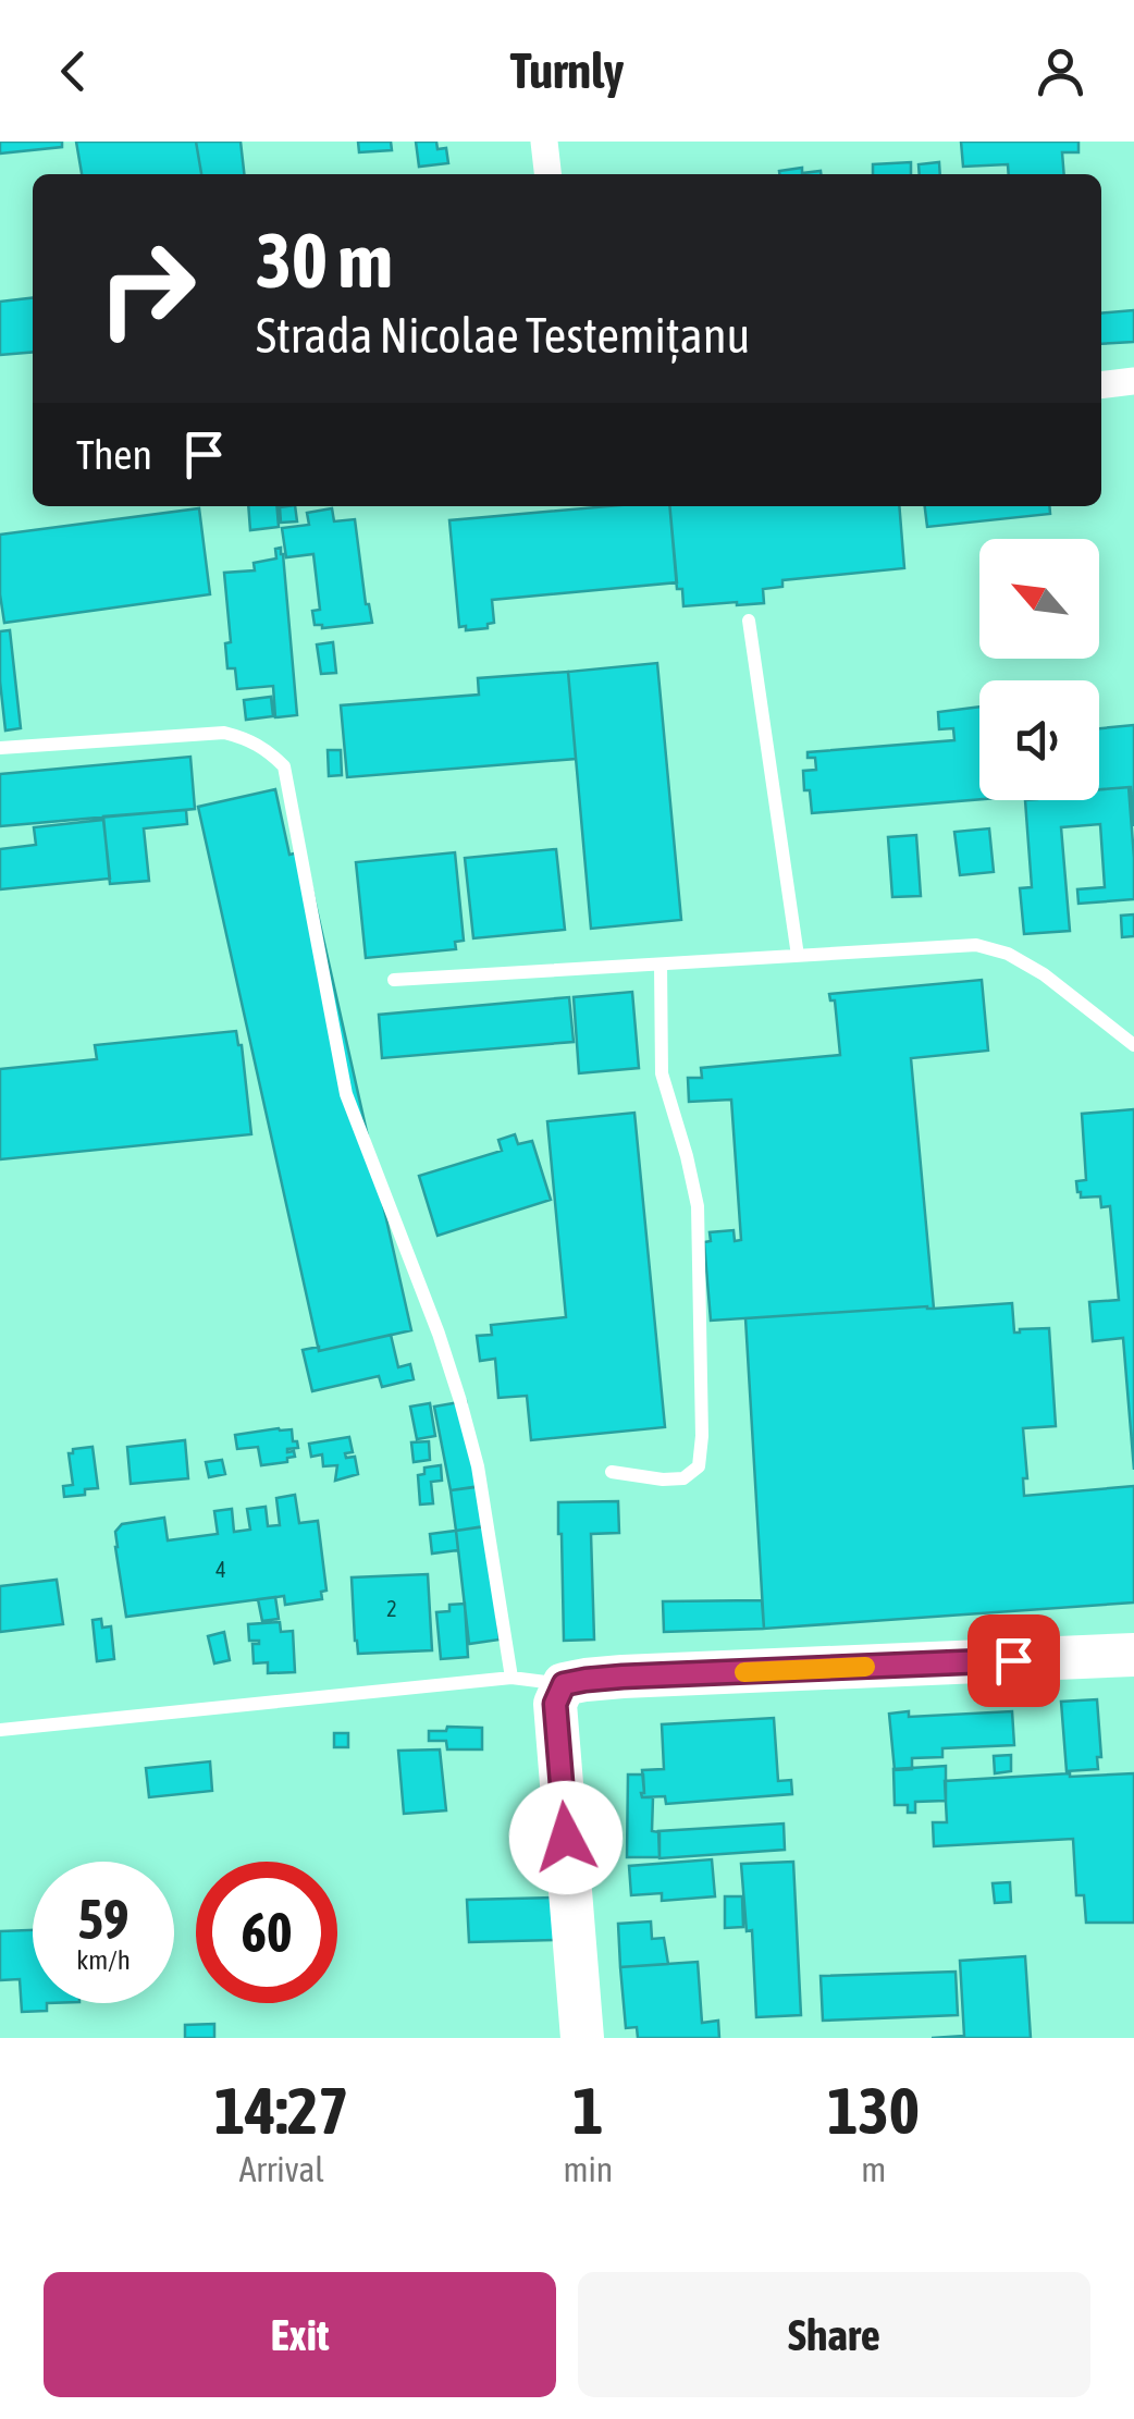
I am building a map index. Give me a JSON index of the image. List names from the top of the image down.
{
  "house_numbers": ["4", "2"],
  "north": "top left",
  "page": {
    "header": "Turnly",
    "turn": ["30 m", "Strada Nicolae Testemițanu"],
    "then": "Then",
    "speed": "59 km/h",
    "limit": "60",
    "eta": [
      "14:27",
      "Arrival",
      "1",
      "min",
      "130",
      "m"
    ],
    "buttons": ["Exit", "Share"]
  }
}
